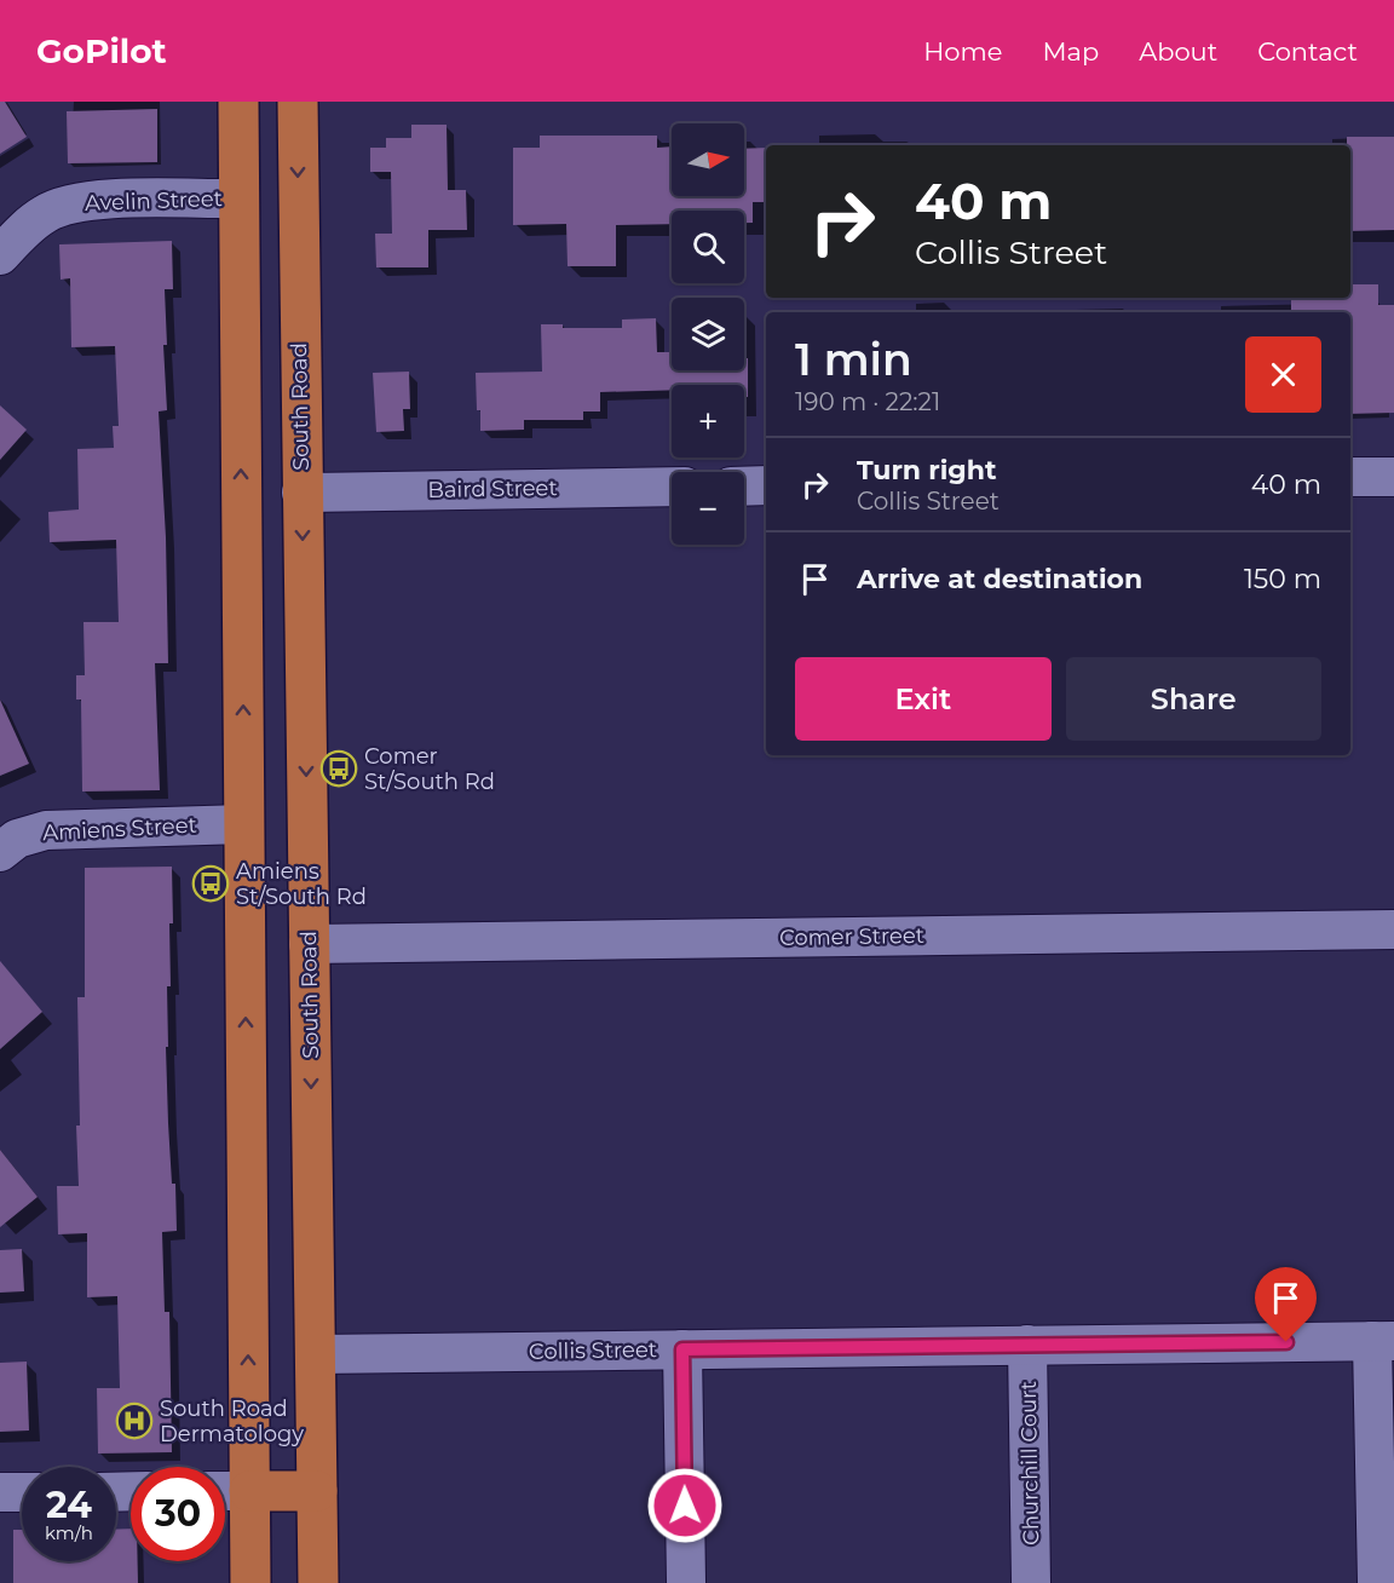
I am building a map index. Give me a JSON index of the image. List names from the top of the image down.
{
  "streets": {
    "main road": ["South Road"],
    "street": [
      "Avelin Street",
      "Baird Street",
      "Amiens Street",
      "Comer Street",
      "Collis Street",
      "Churchill Court"
    ]
  },
  "crossings": [
    ["South Road", "Baird Street"],
    ["South Road", "Comer Street"],
    ["South Road", "Collis Street"],
    ["Collis Street", "Churchill Court"]
  ],
  "places": {
    "bus stop": ["Comer St/South Rd", "Amiens St/South Rd"],
    "hospital": ["South Road Dermatology"]
  },
  "north": "right",
  "page": {
    "header": "GoPilot",
    "nav": [
      "Home",
      "Map",
      "About",
      "Contact"
    ],
    "map_buttons": ["+", "−"],
    "turn": ["40 m", "Collis Street"],
    "heading": ["1 min", "190 m · 22:21"],
    "list": [
      {
        "name": "Turn right",
        "note": "Collis Street",
        "value": "40 m"
      },
      {
        "name": "Arrive at destination",
        "value": "150 m"
      }
    ],
    "buttons": ["Exit", "Share"],
    "speed": "24 km/h",
    "limit": "30"
  }
}
